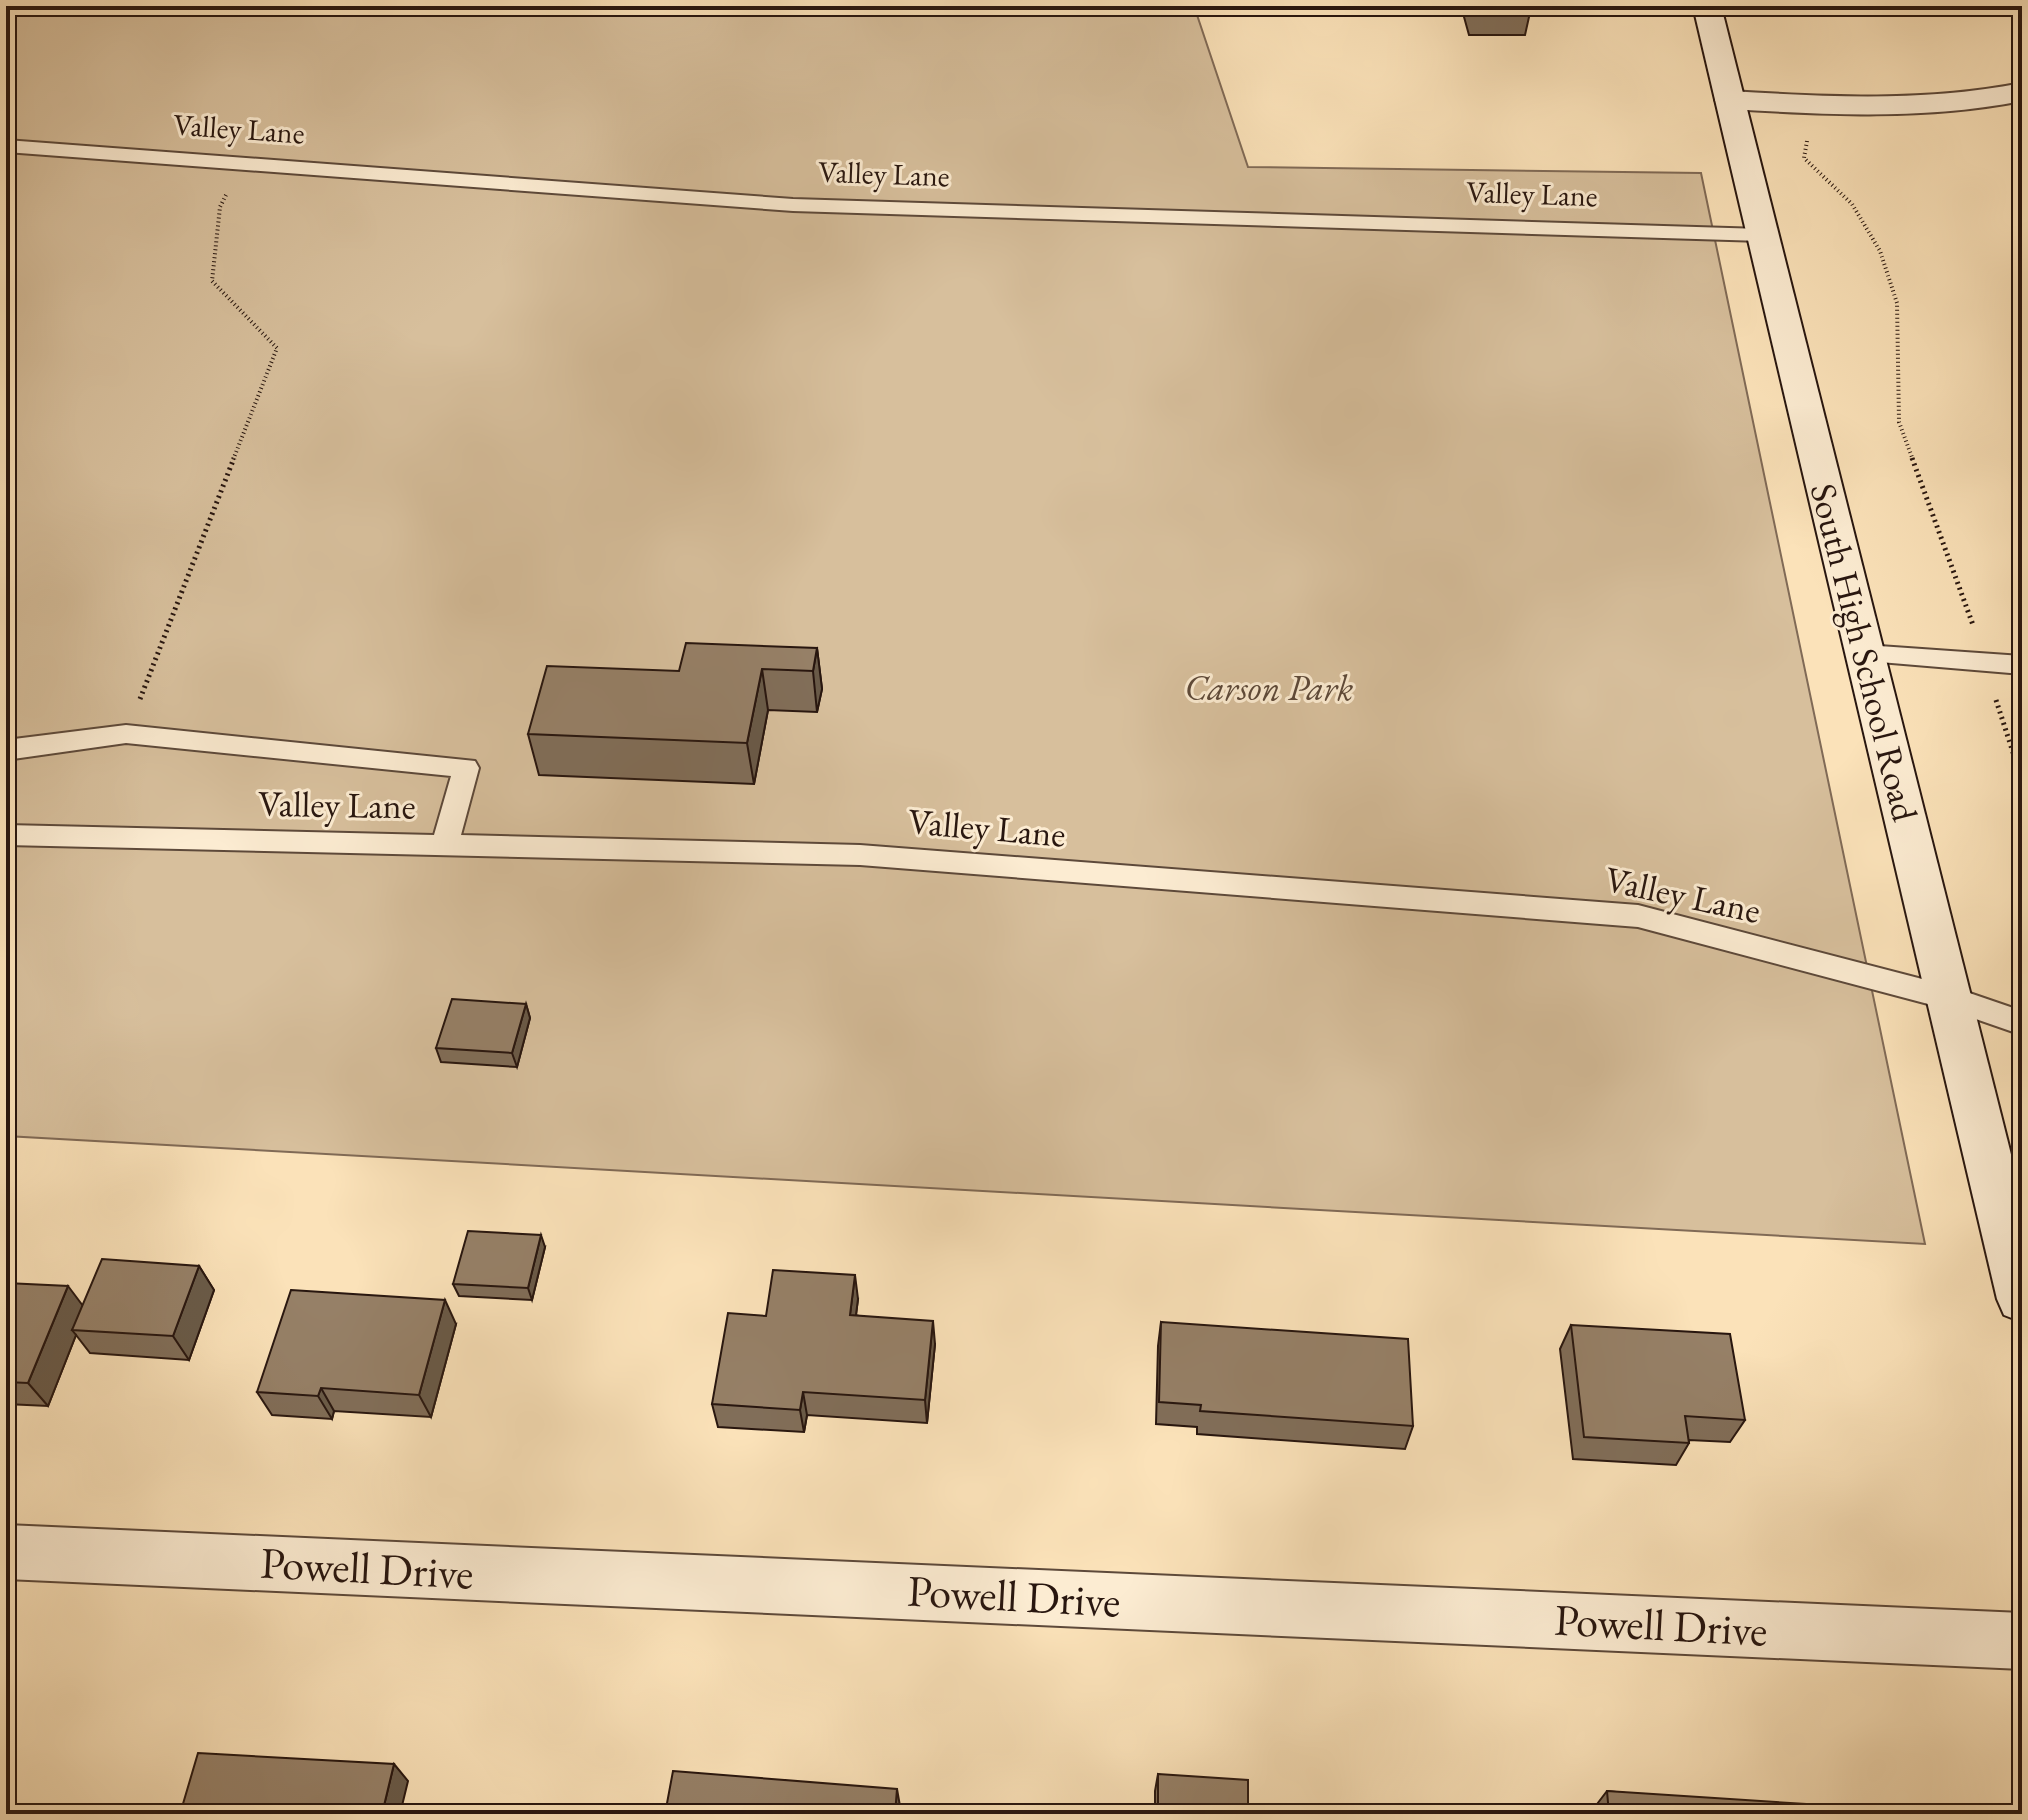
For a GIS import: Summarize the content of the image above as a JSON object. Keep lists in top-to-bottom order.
{
  "streets": {
    "main road": ["South High School Road", "Powell Drive"],
    "lane": ["Valley Lane"]
  },
  "crossings": [
    ["Valley Lane", "South High School Road"]
  ],
  "parks": ["Carson Park"]
}
